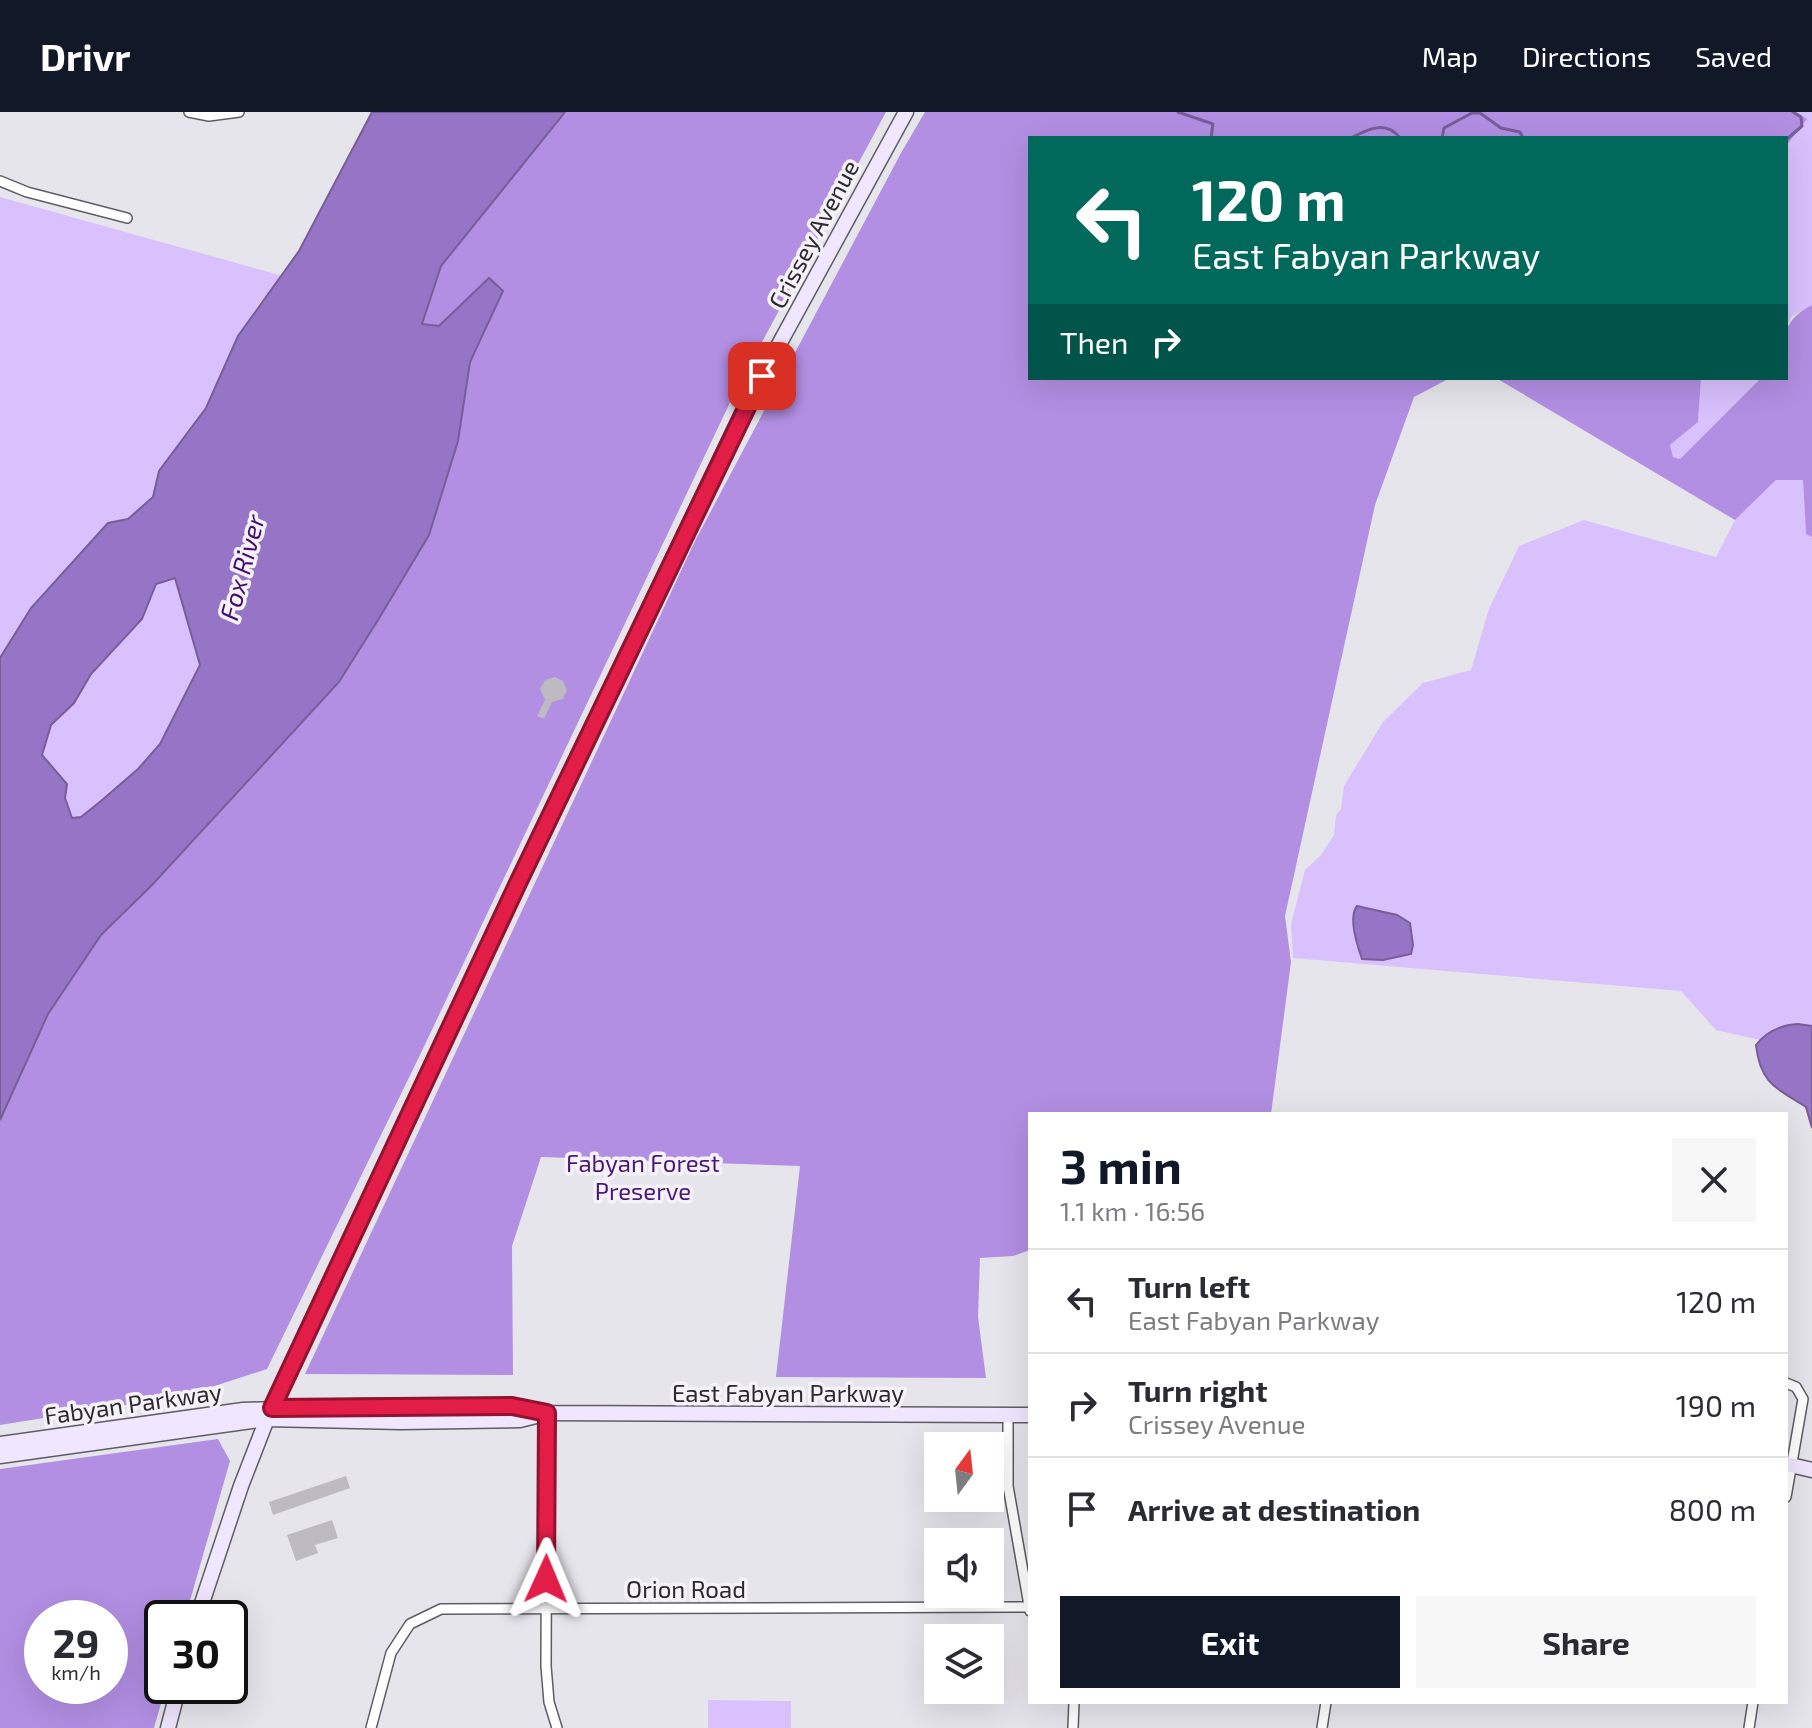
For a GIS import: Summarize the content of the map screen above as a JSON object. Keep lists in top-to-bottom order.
{
  "streets": {
    "main road": ["Crissey Avenue", "East Fabyan Parkway", "Fabyan Parkway"],
    "street": ["Orion Road"]
  },
  "crossings": [
    ["Crissey Avenue", "East Fabyan Parkway"],
    ["Crissey Avenue", "Fabyan Parkway"],
    ["East Fabyan Parkway", "Fabyan Parkway"]
  ],
  "water": ["Fox River"],
  "parks": ["Fabyan Forest Preserve"],
  "north": "top",
  "page": {
    "header": "Drivr",
    "nav": ["Map", "Directions", "Saved"],
    "turn": ["120 m", "East Fabyan Parkway"],
    "then": "Then",
    "heading": ["3 min", "1.1 km · 16:56"],
    "list": [
      {
        "name": "Turn left",
        "note": "East Fabyan Parkway",
        "value": "120 m"
      },
      {
        "name": "Turn right",
        "note": "Crissey Avenue",
        "value": "190 m"
      },
      {
        "name": "Arrive at destination",
        "value": "800 m"
      }
    ],
    "buttons": ["Exit", "Share"],
    "speed": "29 km/h",
    "limit": "30"
  }
}
